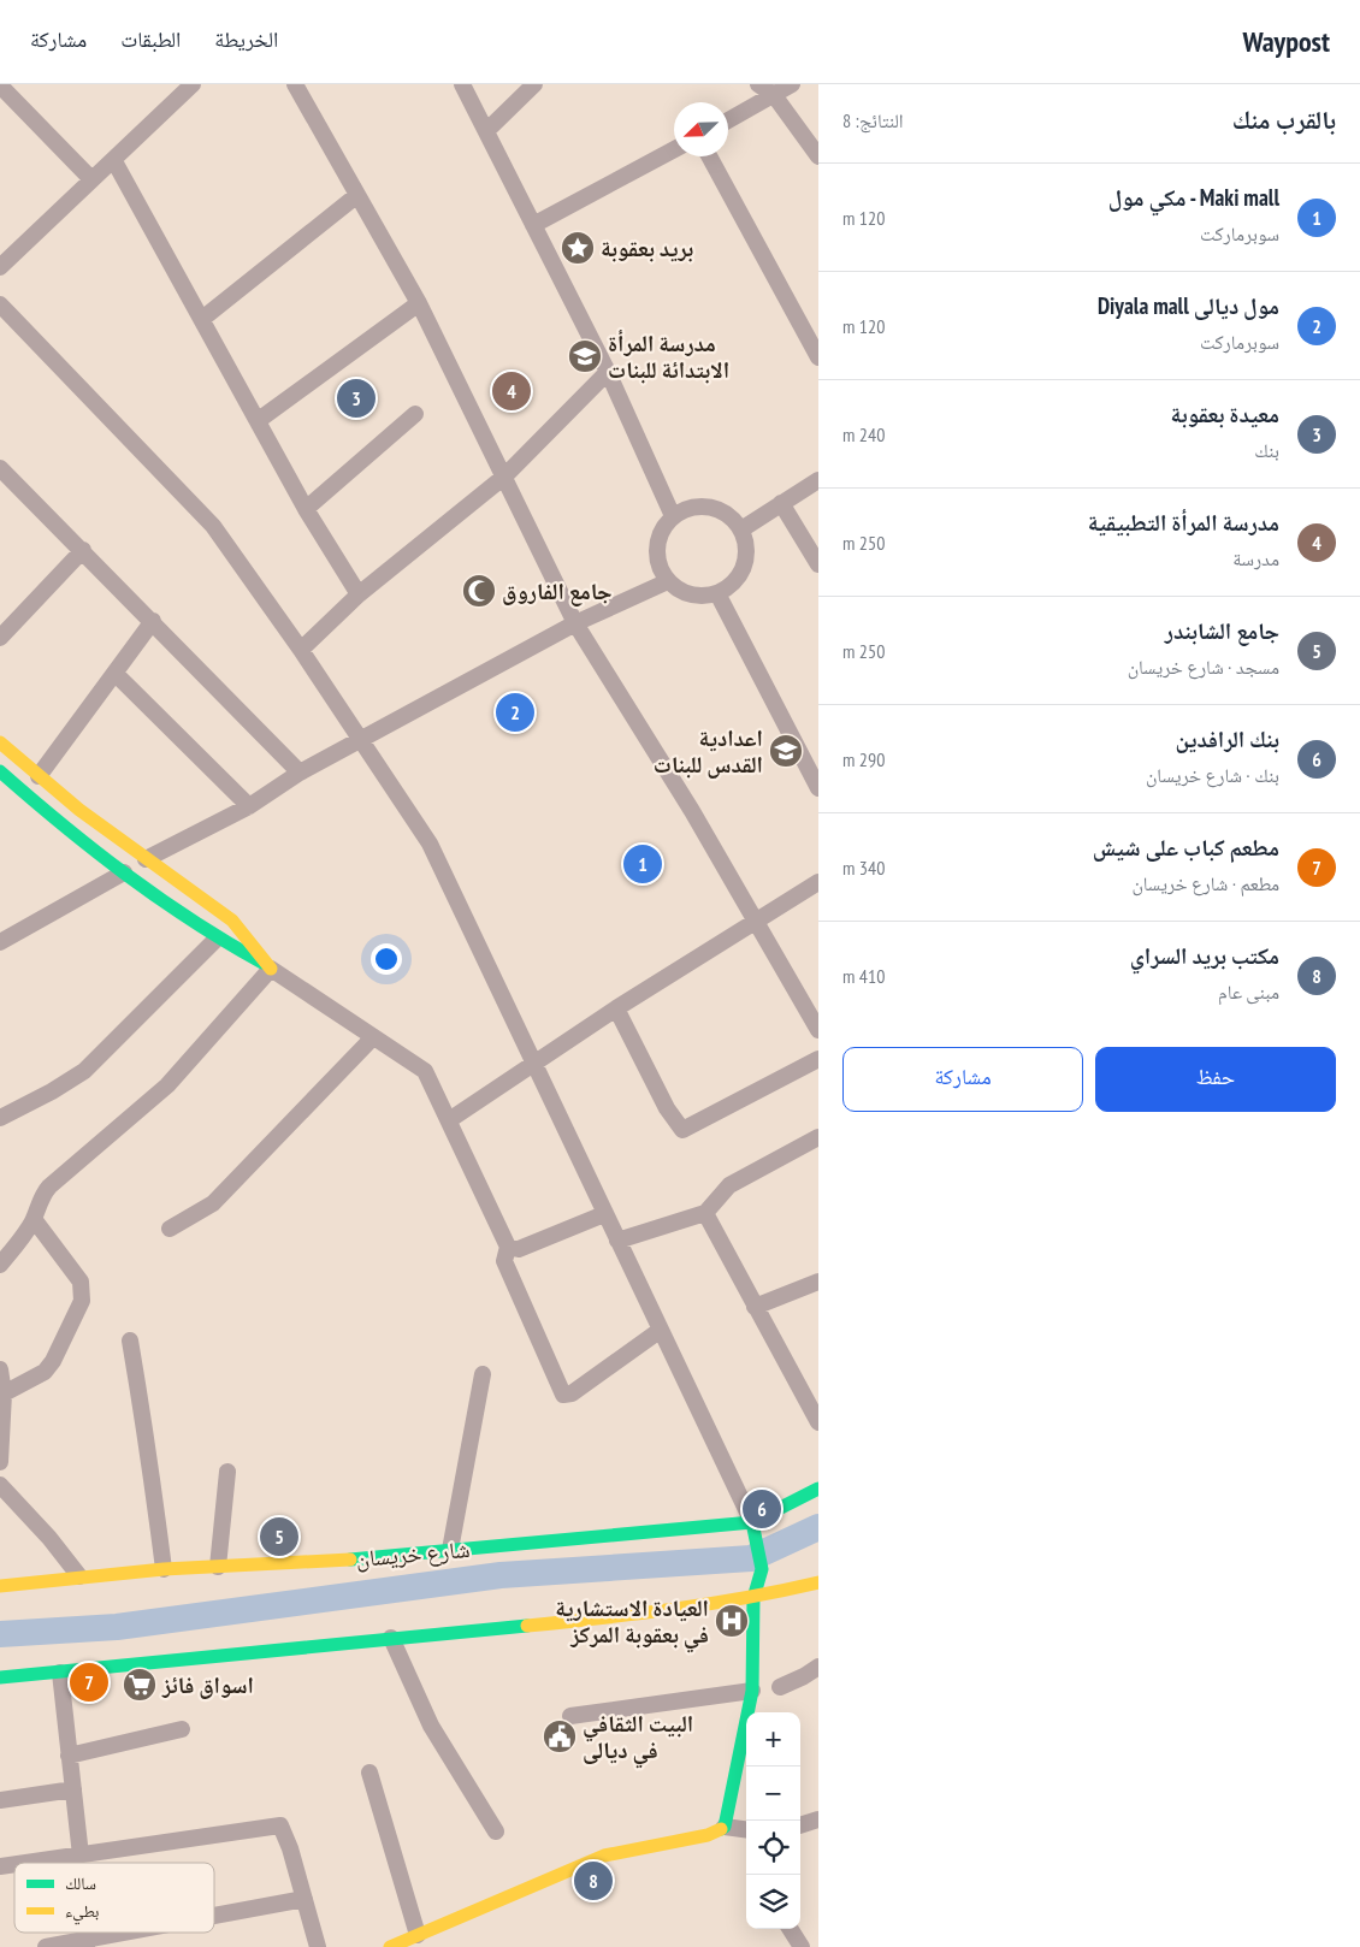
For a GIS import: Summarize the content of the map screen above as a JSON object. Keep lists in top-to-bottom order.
{
  "streets": {
    "street": ["شارع خريسان"]
  },
  "places": {
    "place": ["بريد بعقوبة"],
    "school or university": ["مدرسة المرأة الابتدائة للبنات", "اعدادية القدس للبنات"],
    "mosque": ["جامع الفاروق"],
    "hospital": ["العيادة الاستشارية في بعقوبة المركز"],
    "supermarket": ["اسواق فائز"],
    "public building": ["البيت الثقافي في ديالى"]
  },
  "legend": ["سالك", "بطيء"],
  "north": "bottom left",
  "page": {
    "header": "Waypost",
    "nav": ["الخريطة", "الطبقات", "مشاركة"],
    "heading": ["بالقرب منك", "النتائج: 8"],
    "list": [
      {
        "mark": "1",
        "name": "Maki mall - مكي مول",
        "note": "سوبرماركت",
        "value": "120 m"
      },
      {
        "mark": "2",
        "name": "مول ديالى Diyala mall",
        "note": "سوبرماركت",
        "value": "120 m"
      },
      {
        "mark": "3",
        "name": "معيدة بعقوبة",
        "note": "بنك",
        "value": "240 m"
      },
      {
        "mark": "4",
        "name": "مدرسة المرأة التطبيقية",
        "note": "مدرسة",
        "value": "250 m"
      },
      {
        "mark": "5",
        "name": "جامع الشابندر",
        "note": "مسجد · شارع خريسان",
        "value": "250 m"
      },
      {
        "mark": "6",
        "name": "بنك الرافدين",
        "note": "بنك · شارع خريسان",
        "value": "290 m"
      },
      {
        "mark": "7",
        "name": "مطعم كباب على شيش",
        "note": "مطعم · شارع خريسان",
        "value": "340 m"
      },
      {
        "mark": "8",
        "name": "مكتب بريد السراي",
        "note": "مبنى عام",
        "value": "410 m"
      }
    ],
    "pins": [
      "4",
      "3",
      "2",
      "1",
      "6",
      "5",
      "7",
      "8"
    ],
    "buttons": ["حفظ", "مشاركة"],
    "map_buttons": ["+", "−"]
  }
}
